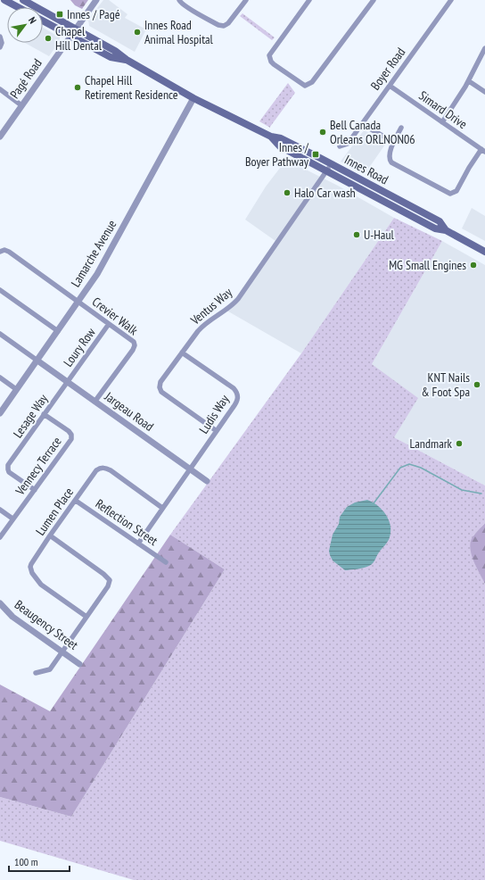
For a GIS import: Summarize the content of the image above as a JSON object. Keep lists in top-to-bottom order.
{
  "streets": {
    "main road": ["Innes Road"],
    "street": [
      "Boyer Road",
      "Pagé Road",
      "Simard Drive",
      "Lamarche Avenue",
      "Ventus Way",
      "Crevier Walk",
      "Loury Row",
      "Jargeau Road",
      "Ludis Way",
      "Lesage Way",
      "Vennecy Terrace",
      "Lumen Place",
      "Reflection Street",
      "Beaugency Street"
    ]
  },
  "crossings": [
    ["Boyer Road", "Simard Drive"],
    ["Pagé Road", "Innes Road"],
    ["Innes Road", "Lamarche Avenue"],
    ["Innes Road", "Ventus Way"],
    ["Lamarche Avenue", "Crevier Walk"],
    ["Lamarche Avenue", "Jargeau Road"],
    ["Ventus Way", "Ludis Way"],
    ["Crevier Walk", "Loury Row"],
    ["Crevier Walk", "Jargeau Road"],
    ["Loury Row", "Jargeau Road"],
    ["Loury Row", "Lesage Way"],
    ["Jargeau Road", "Ludis Way"],
    ["Jargeau Road", "Lesage Way"],
    ["Ludis Way", "Lumen Place"],
    ["Ludis Way", "Reflection Street"],
    ["Lesage Way", "Vennecy Terrace"],
    ["Lumen Place", "Reflection Street"]
  ],
  "places": {
    "transit": ["Innes / Pagé", "Innes / Boyer Pathway"],
    "other": [
      "Innes Road Animal Hospital",
      "Chapel Hill Dental",
      "Chapel Hill Retirement Residence",
      "Bell Canada Orleans ORLNON06",
      "Halo Car wash",
      "U-Haul",
      "MG Small Engines",
      "KNT Nails & Foot Spa",
      "Landmark"
    ]
  },
  "scale_bar": "100 m",
  "north": "top right"
}
